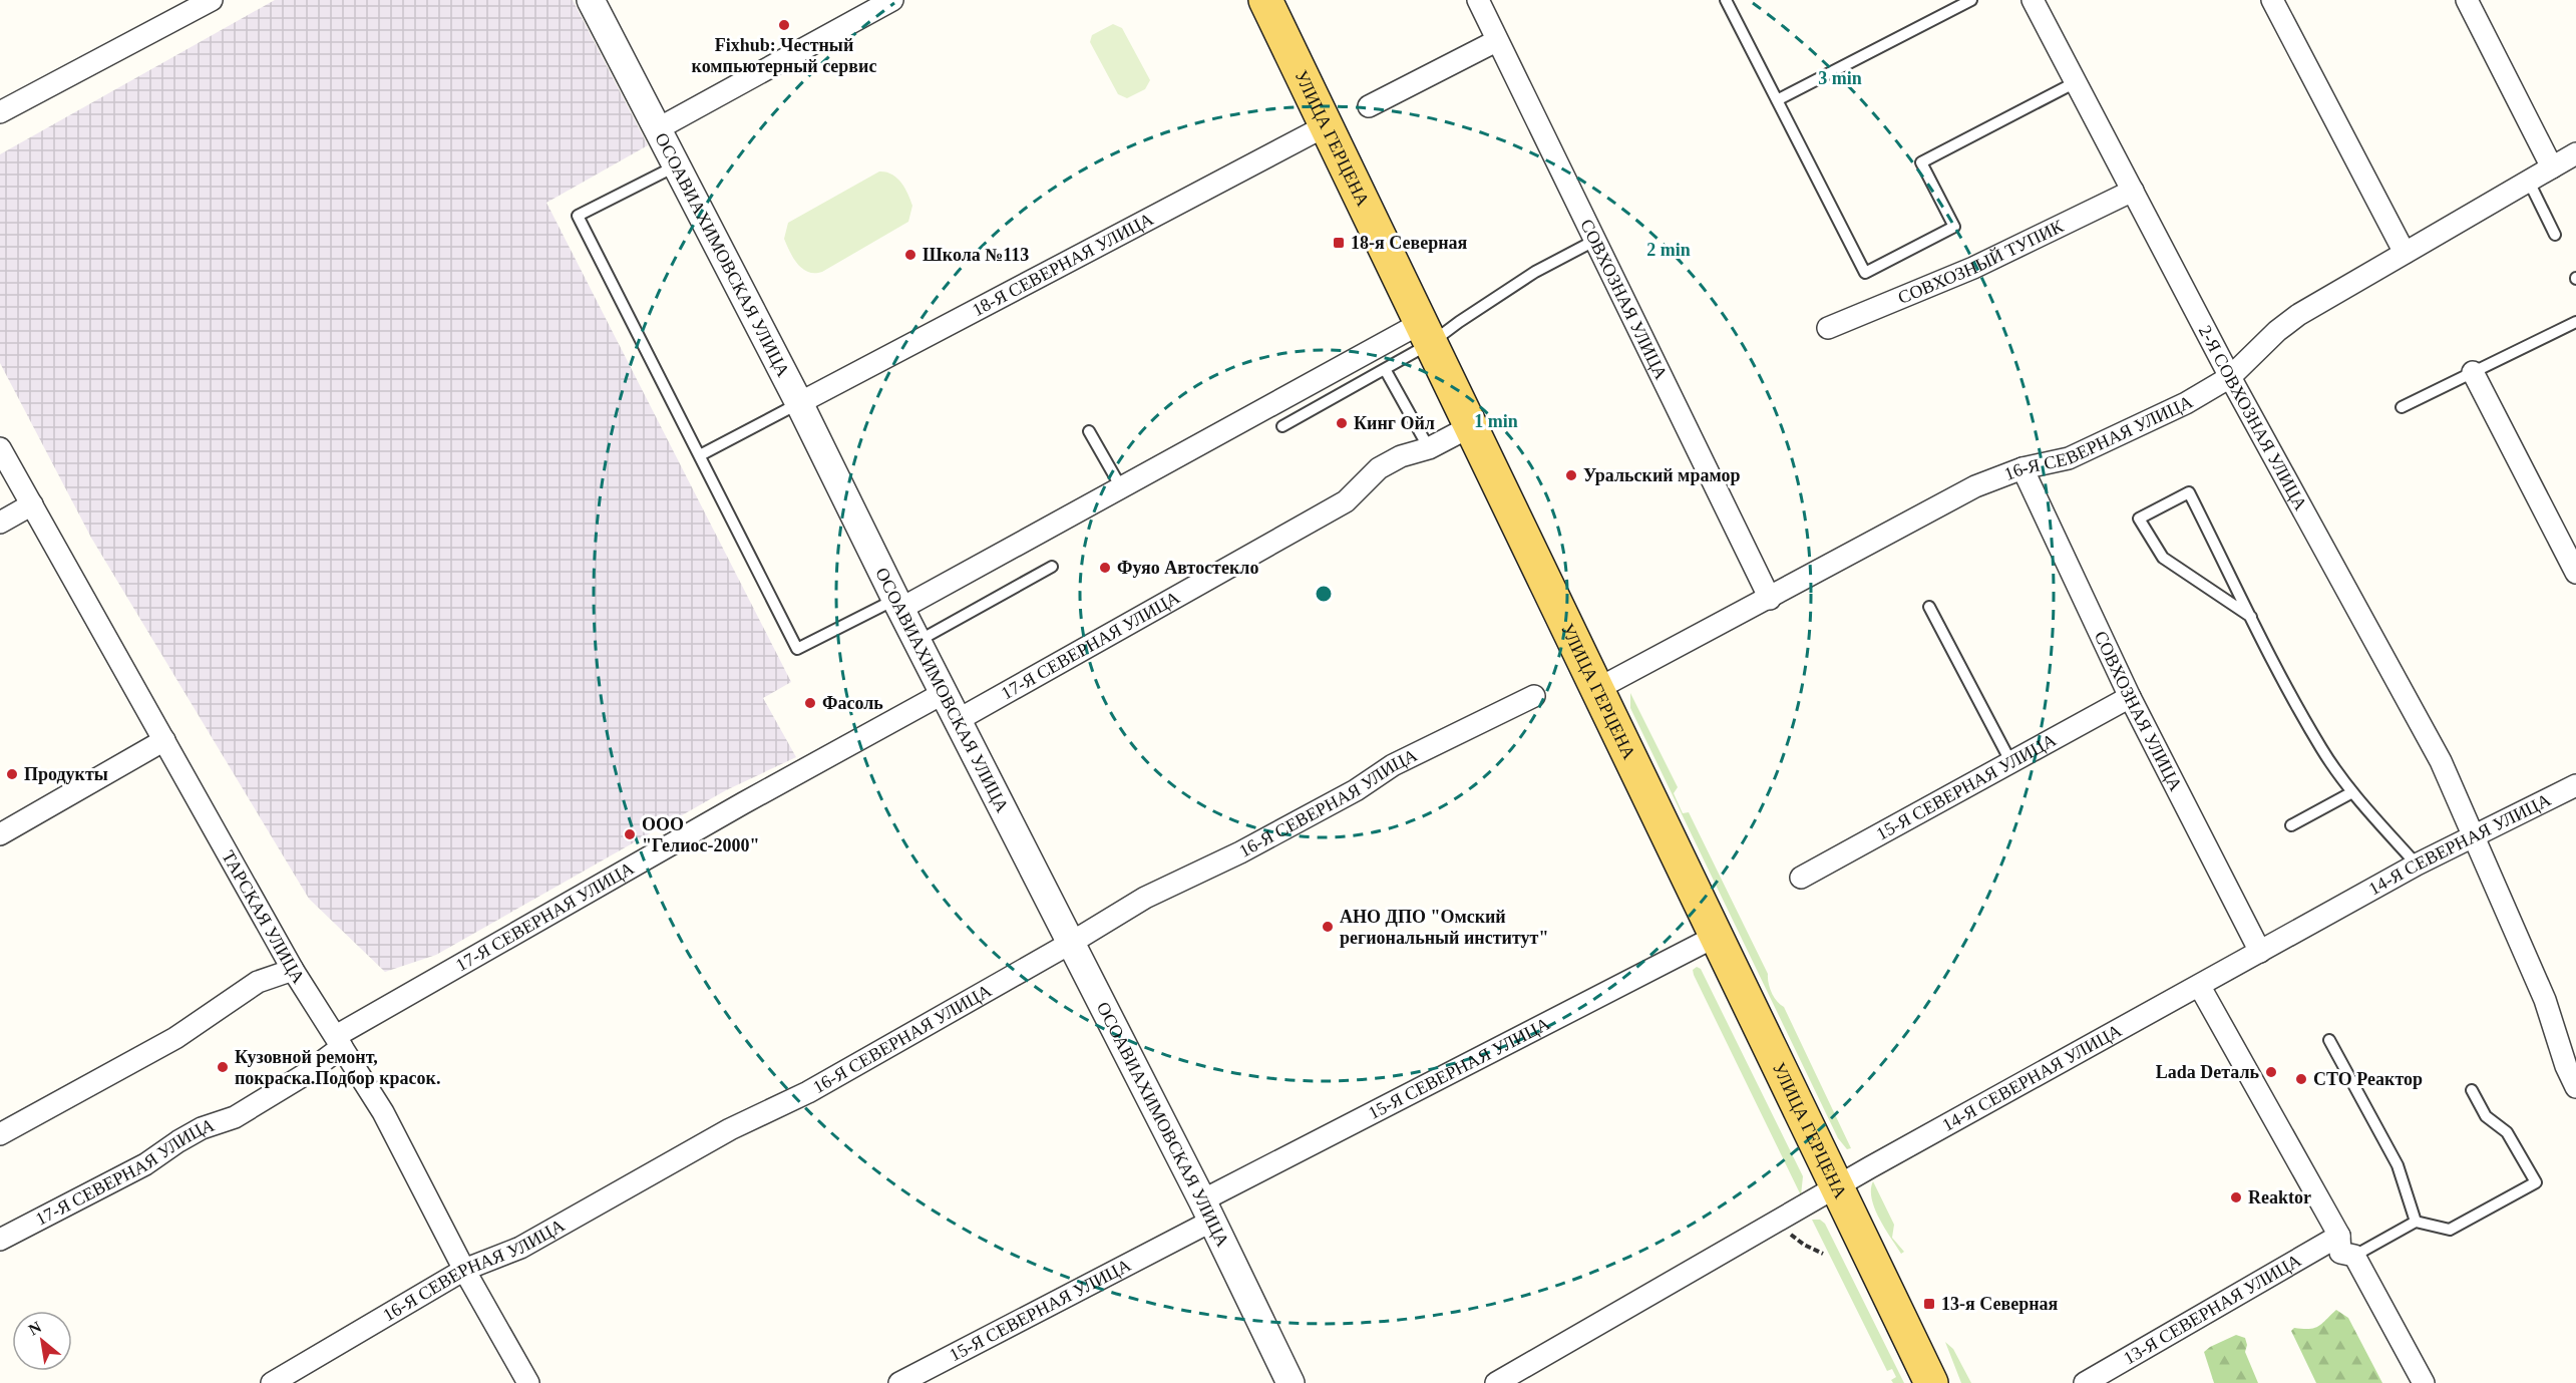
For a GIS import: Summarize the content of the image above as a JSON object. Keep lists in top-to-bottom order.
{
  "streets": {
    "main road": ["УЛИЦА ГЕРЦЕНА"],
    "street": [
      "ОСОАВИАХИМОВСКАЯ УЛИЦА",
      "СОВХОЗНЫЙ ТУПИК",
      "18-Я СЕВЕРНАЯ УЛИЦА",
      "СОВХОЗНАЯ УЛИЦА",
      "2-Я СОВХОЗНАЯ УЛИЦА",
      "16-Я СЕВЕРНАЯ УЛИЦА",
      "17-Я СЕВЕРНАЯ УЛИЦА",
      "15-Я СЕВЕРНАЯ УЛИЦА",
      "14-Я СЕВЕРНАЯ УЛИЦА",
      "ТАРСКАЯ УЛИЦА",
      "13-Я СЕВЕРНАЯ УЛИЦА"
    ]
  },
  "crossings": [
    ["УЛИЦА ГЕРЦЕНА", "18-Я СЕВЕРНАЯ УЛИЦА"],
    ["УЛИЦА ГЕРЦЕНА", "16-Я СЕВЕРНАЯ УЛИЦА"],
    ["УЛИЦА ГЕРЦЕНА", "17-Я СЕВЕРНАЯ УЛИЦА"],
    ["УЛИЦА ГЕРЦЕНА", "15-Я СЕВЕРНАЯ УЛИЦА"],
    ["УЛИЦА ГЕРЦЕНА", "14-Я СЕВЕРНАЯ УЛИЦА"],
    ["ОСОАВИАХИМОВСКАЯ УЛИЦА", "18-Я СЕВЕРНАЯ УЛИЦА"],
    ["ОСОАВИАХИМОВСКАЯ УЛИЦА", "16-Я СЕВЕРНАЯ УЛИЦА"],
    ["ОСОАВИАХИМОВСКАЯ УЛИЦА", "17-Я СЕВЕРНАЯ УЛИЦА"],
    ["ОСОАВИАХИМОВСКАЯ УЛИЦА", "15-Я СЕВЕРНАЯ УЛИЦА"],
    ["СОВХОЗНЫЙ ТУПИК", "2-Я СОВХОЗНАЯ УЛИЦА"],
    ["СОВХОЗНАЯ УЛИЦА", "16-Я СЕВЕРНАЯ УЛИЦА"],
    ["СОВХОЗНАЯ УЛИЦА", "15-Я СЕВЕРНАЯ УЛИЦА"],
    ["СОВХОЗНАЯ УЛИЦА", "14-Я СЕВЕРНАЯ УЛИЦА"],
    ["2-Я СОВХОЗНАЯ УЛИЦА", "16-Я СЕВЕРНАЯ УЛИЦА"],
    ["2-Я СОВХОЗНАЯ УЛИЦА", "14-Я СЕВЕРНАЯ УЛИЦА"],
    ["16-Я СЕВЕРНАЯ УЛИЦА", "ТАРСКАЯ УЛИЦА"],
    ["17-Я СЕВЕРНАЯ УЛИЦА", "ТАРСКАЯ УЛИЦА"]
  ],
  "places": {
    "other": [
      "Fixhub: Честный компьютерный сервис",
      "Школа №113",
      "Кинг Ойл",
      "Уральский мрамор",
      "Фуяо Автостекло",
      "Фасоль",
      "Продукты",
      "ООО \"Гелиос-2000\"",
      "АНО ДПО \"Омский региональный институт\"",
      "Кузовной ремонт, покраска.Подбор красок.",
      "Lada Dеталь",
      "СТО Реактор",
      "Reaktor"
    ],
    "transit": ["18-я Северная", "13-я Северная"]
  },
  "north": "top left",
  "rings": ["3 min", "2 min", "1 min"]
}
